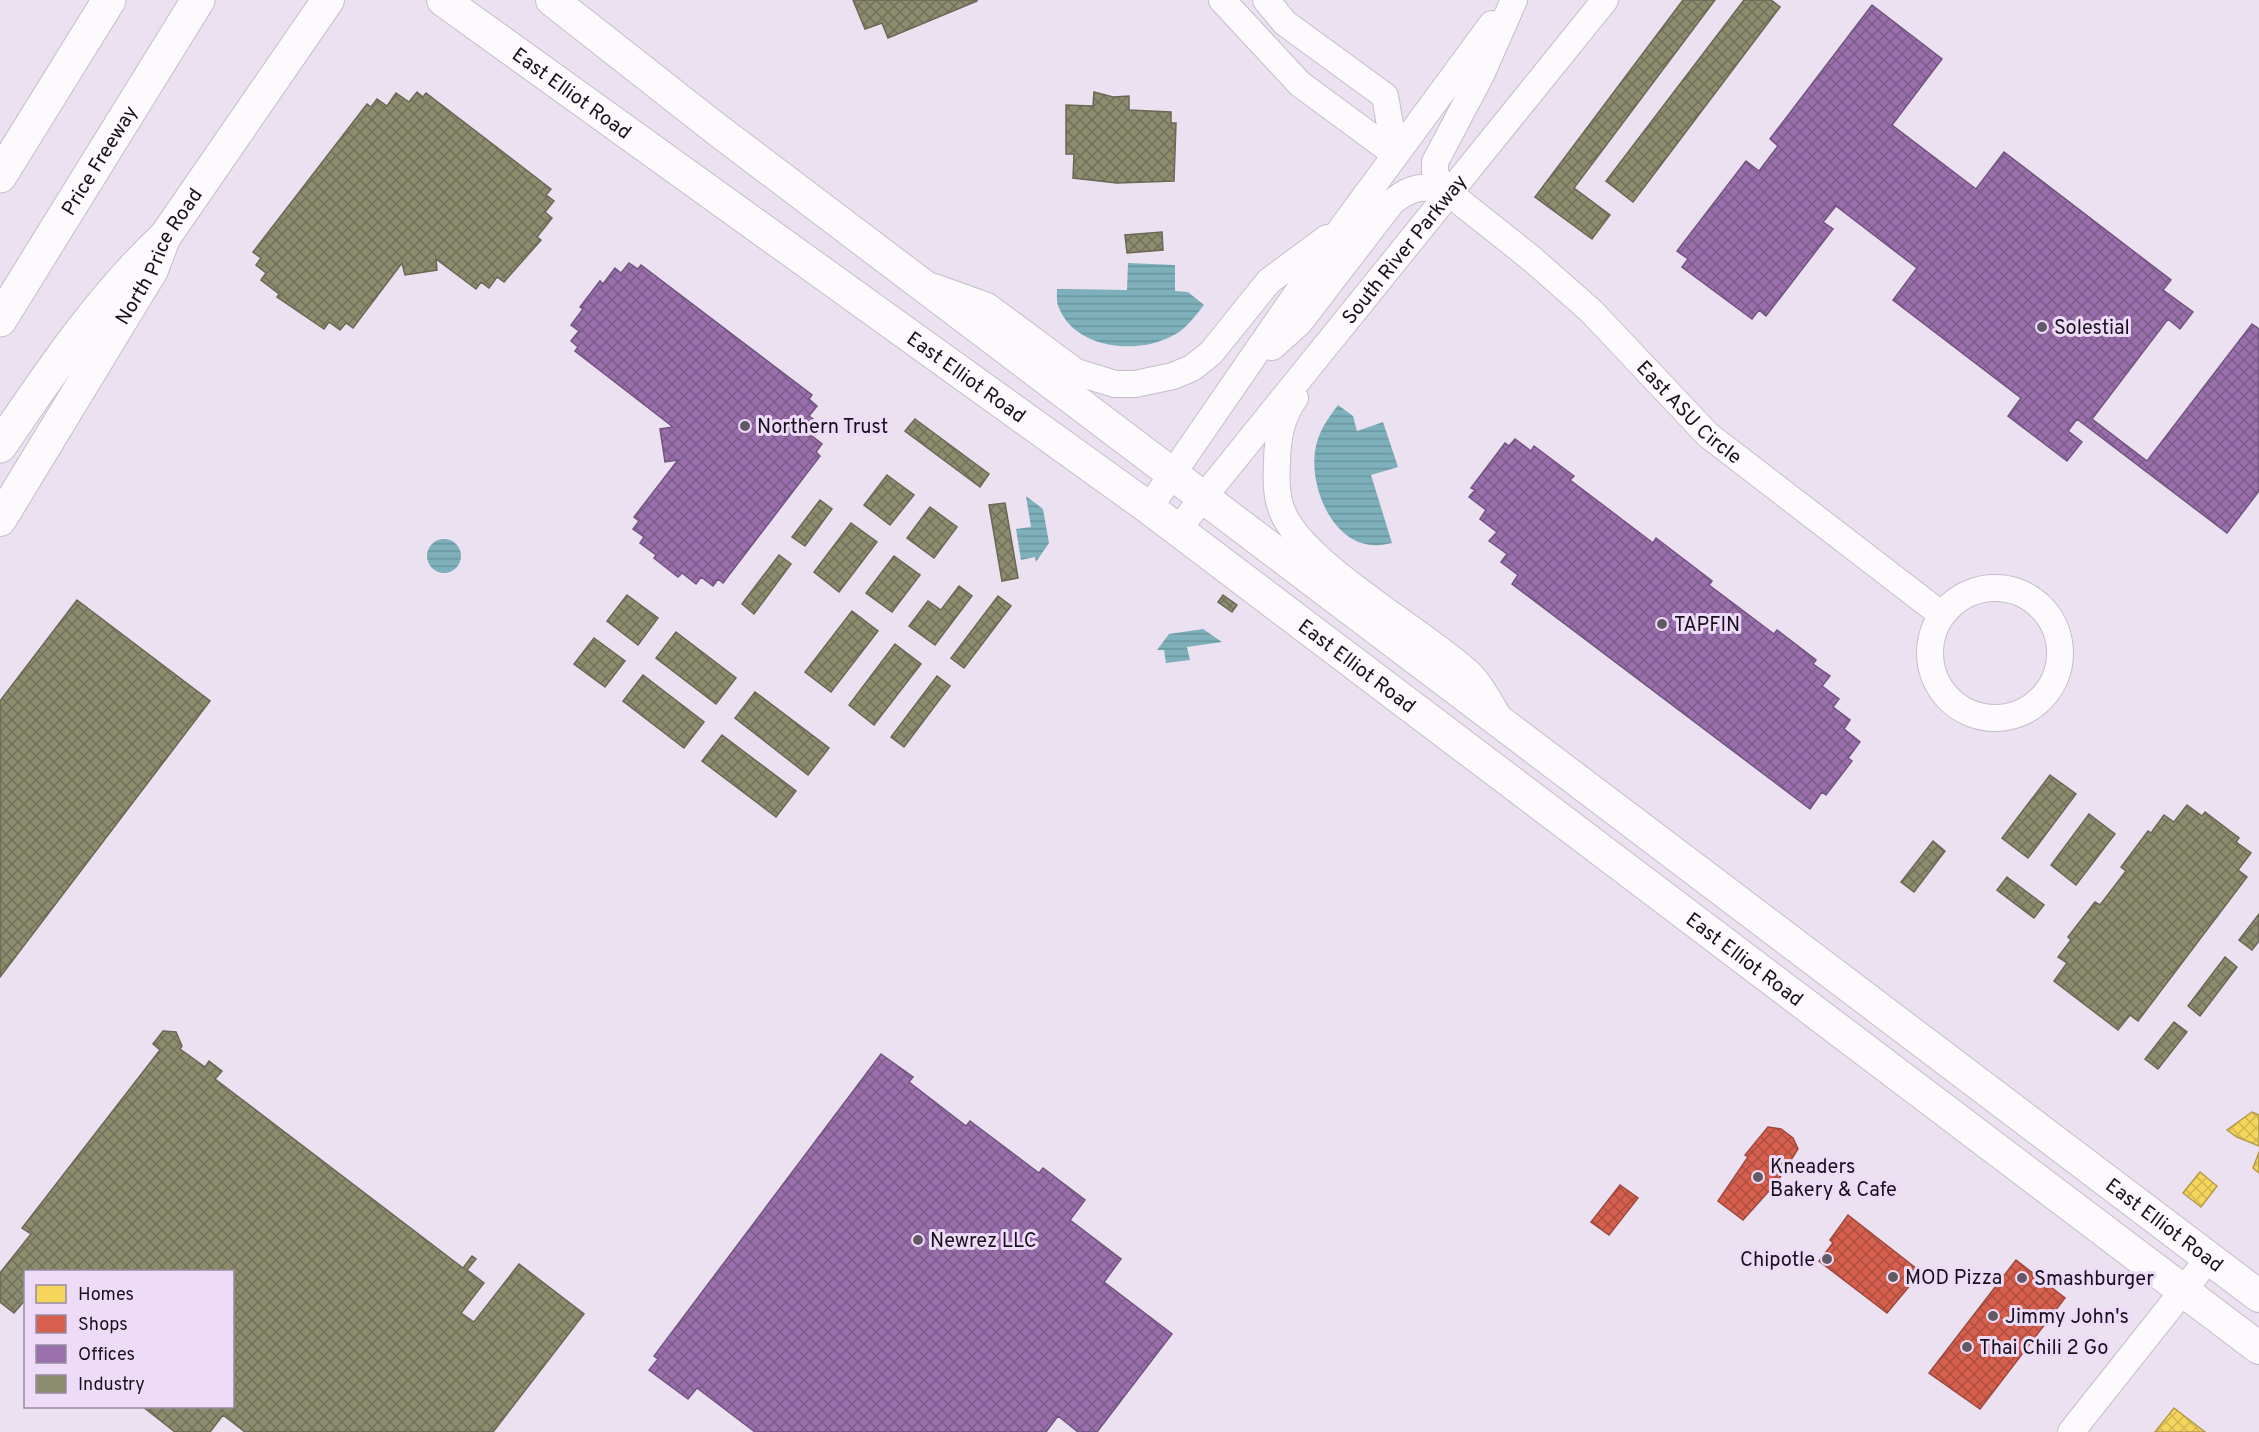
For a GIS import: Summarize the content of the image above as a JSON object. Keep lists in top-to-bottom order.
{
  "streets": {
    "highway": ["Price Freeway"],
    "main road": ["East Elliot Road", "North Price Road"],
    "street": ["South River Parkway", "East ASU Circle"]
  },
  "crossings": [
    ["East Elliot Road", "South River Parkway"],
    ["South River Parkway", "East ASU Circle"]
  ],
  "places": [
    "Solestial",
    "Northern Trust",
    "TAPFIN",
    "Kneaders Bakery & Cafe",
    "Newrez LLC",
    "Chipotle",
    "MOD Pizza",
    "Smashburger",
    "Jimmy John's",
    "Thai Chili 2 Go"
  ],
  "legend": [
    "Homes",
    "Shops",
    "Offices",
    "Industry"
  ]
}
